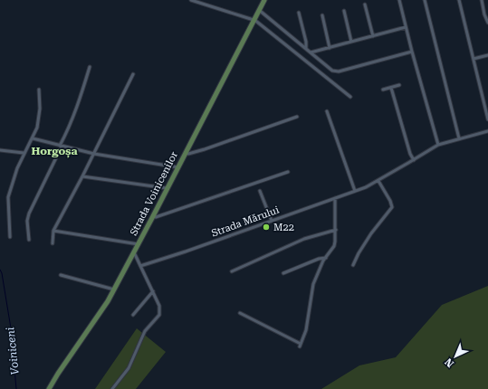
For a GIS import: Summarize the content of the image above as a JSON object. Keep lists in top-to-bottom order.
{
  "streets": {
    "main road": ["Strada Voinicenilor"],
    "street": ["Strada Mărului"]
  },
  "districts": ["Horgoșa"],
  "water": ["Voiniceni"],
  "places": ["M22"],
  "north": "bottom left"
}
